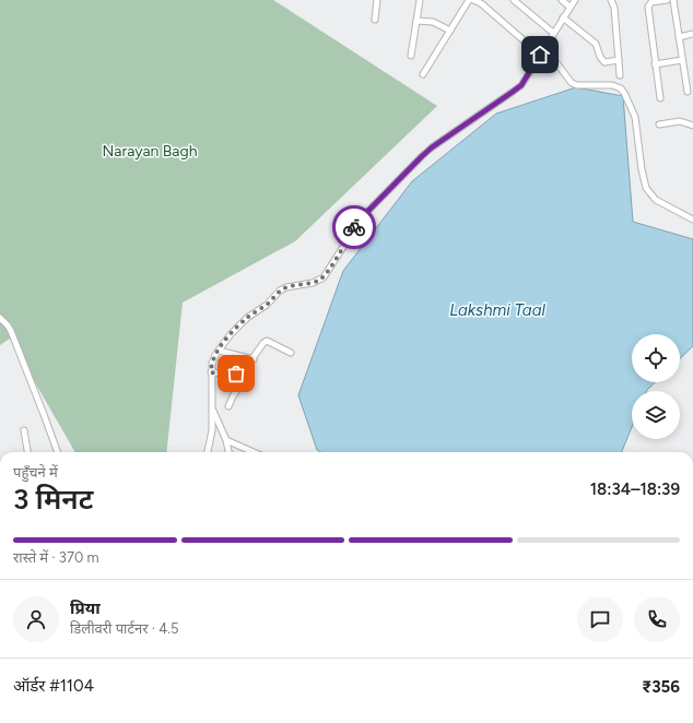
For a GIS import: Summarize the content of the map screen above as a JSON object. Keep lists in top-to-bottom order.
{
  "water": ["Lakshmi Taal"],
  "parks": ["Narayan Bagh"],
  "page": {
    "heading": ["3 मिनट", "पहुँचने में", "18:34–18:39"],
    "panel": [
      "प्रिया",
      "डिलीवरी पार्टनर · 4.5",
      "ऑर्डर #1104",
      "₹356"
    ],
    "bar": "रास्ते में · 370 m"
  }
}
